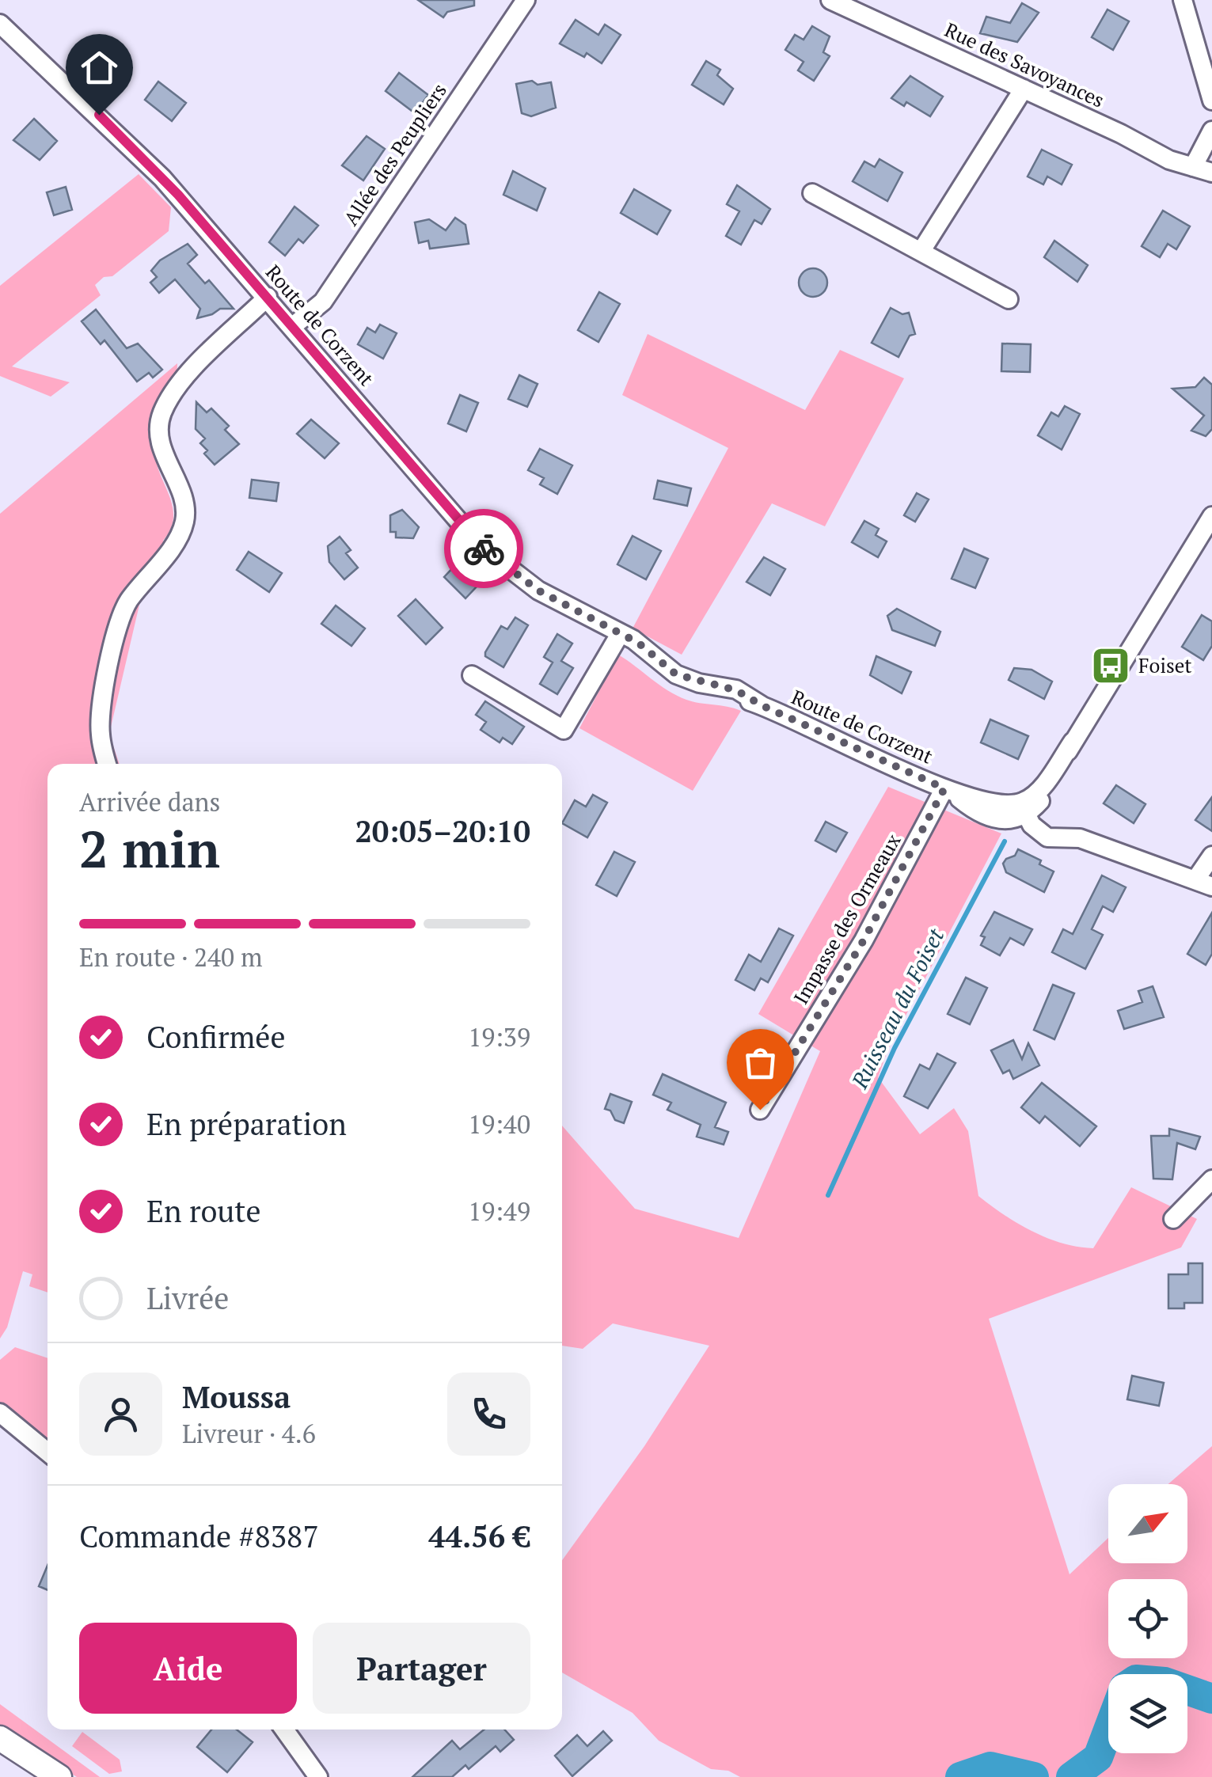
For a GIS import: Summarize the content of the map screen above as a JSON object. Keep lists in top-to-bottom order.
{
  "streets": {
    "street": [
      "Rue des Savoyances",
      "Allée des Peupliers",
      "Route de Corzent",
      "Impasse des Ormeaux"
    ]
  },
  "crossings": [
    ["Allée des Peupliers", "Route de Corzent"],
    ["Route de Corzent", "Impasse des Ormeaux"]
  ],
  "water": ["Ruisseau du Foiset"],
  "places": {
    "bus stop": ["Foiset"]
  },
  "north": "top right",
  "page": {
    "heading": ["2 min", "Arrivée dans", "20:05–20:10"],
    "panel": [
      "Moussa",
      "Livreur · 4.6",
      "Commande #8387",
      "44.56 €"
    ],
    "bar": "En route · 240 m",
    "list": [
      ["Confirmée", "19:39"],
      ["En préparation", "19:40"],
      ["En route", "19:49"],
      "Livrée"
    ],
    "buttons": ["Aide", "Partager"]
  }
}
